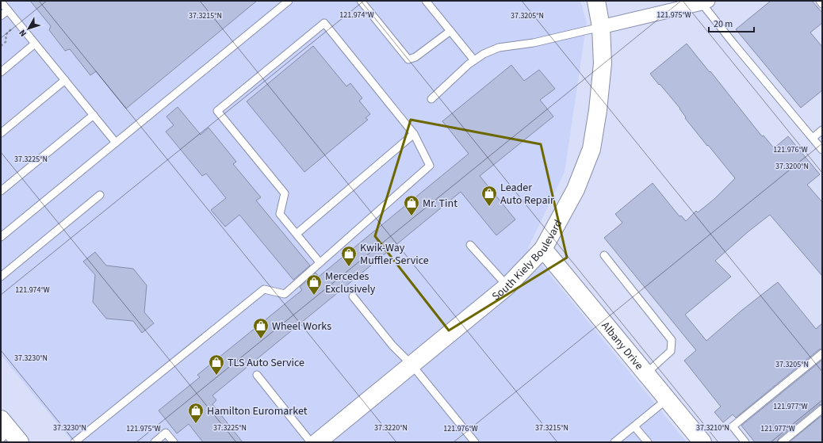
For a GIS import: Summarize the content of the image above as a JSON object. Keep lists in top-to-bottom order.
{
  "streets": {
    "main road": ["South Kiely Boulevard", "Albany Drive"]
  },
  "crossings": [
    ["South Kiely Boulevard", "Albany Drive"]
  ],
  "places": {
    "shop": [
      "Leader Auto Repair",
      "Mr. Tint",
      "Kwik-Way Muffler Service",
      "Mercedes Exclusively",
      "Wheel Works",
      "TLS Auto Service",
      "Hamilton Euromarket"
    ]
  },
  "scale_bar": "20 m",
  "north": "bottom left",
  "coordinates": [
    "121.974°W",
    "121.975°W",
    "37.3215°N",
    "37.3205°N",
    "121.976°W",
    "37.3225°N",
    "37.3200°N",
    "37.3230°N",
    "121.977°W",
    "37.3220°N",
    "37.3210°N"
  ]
}
